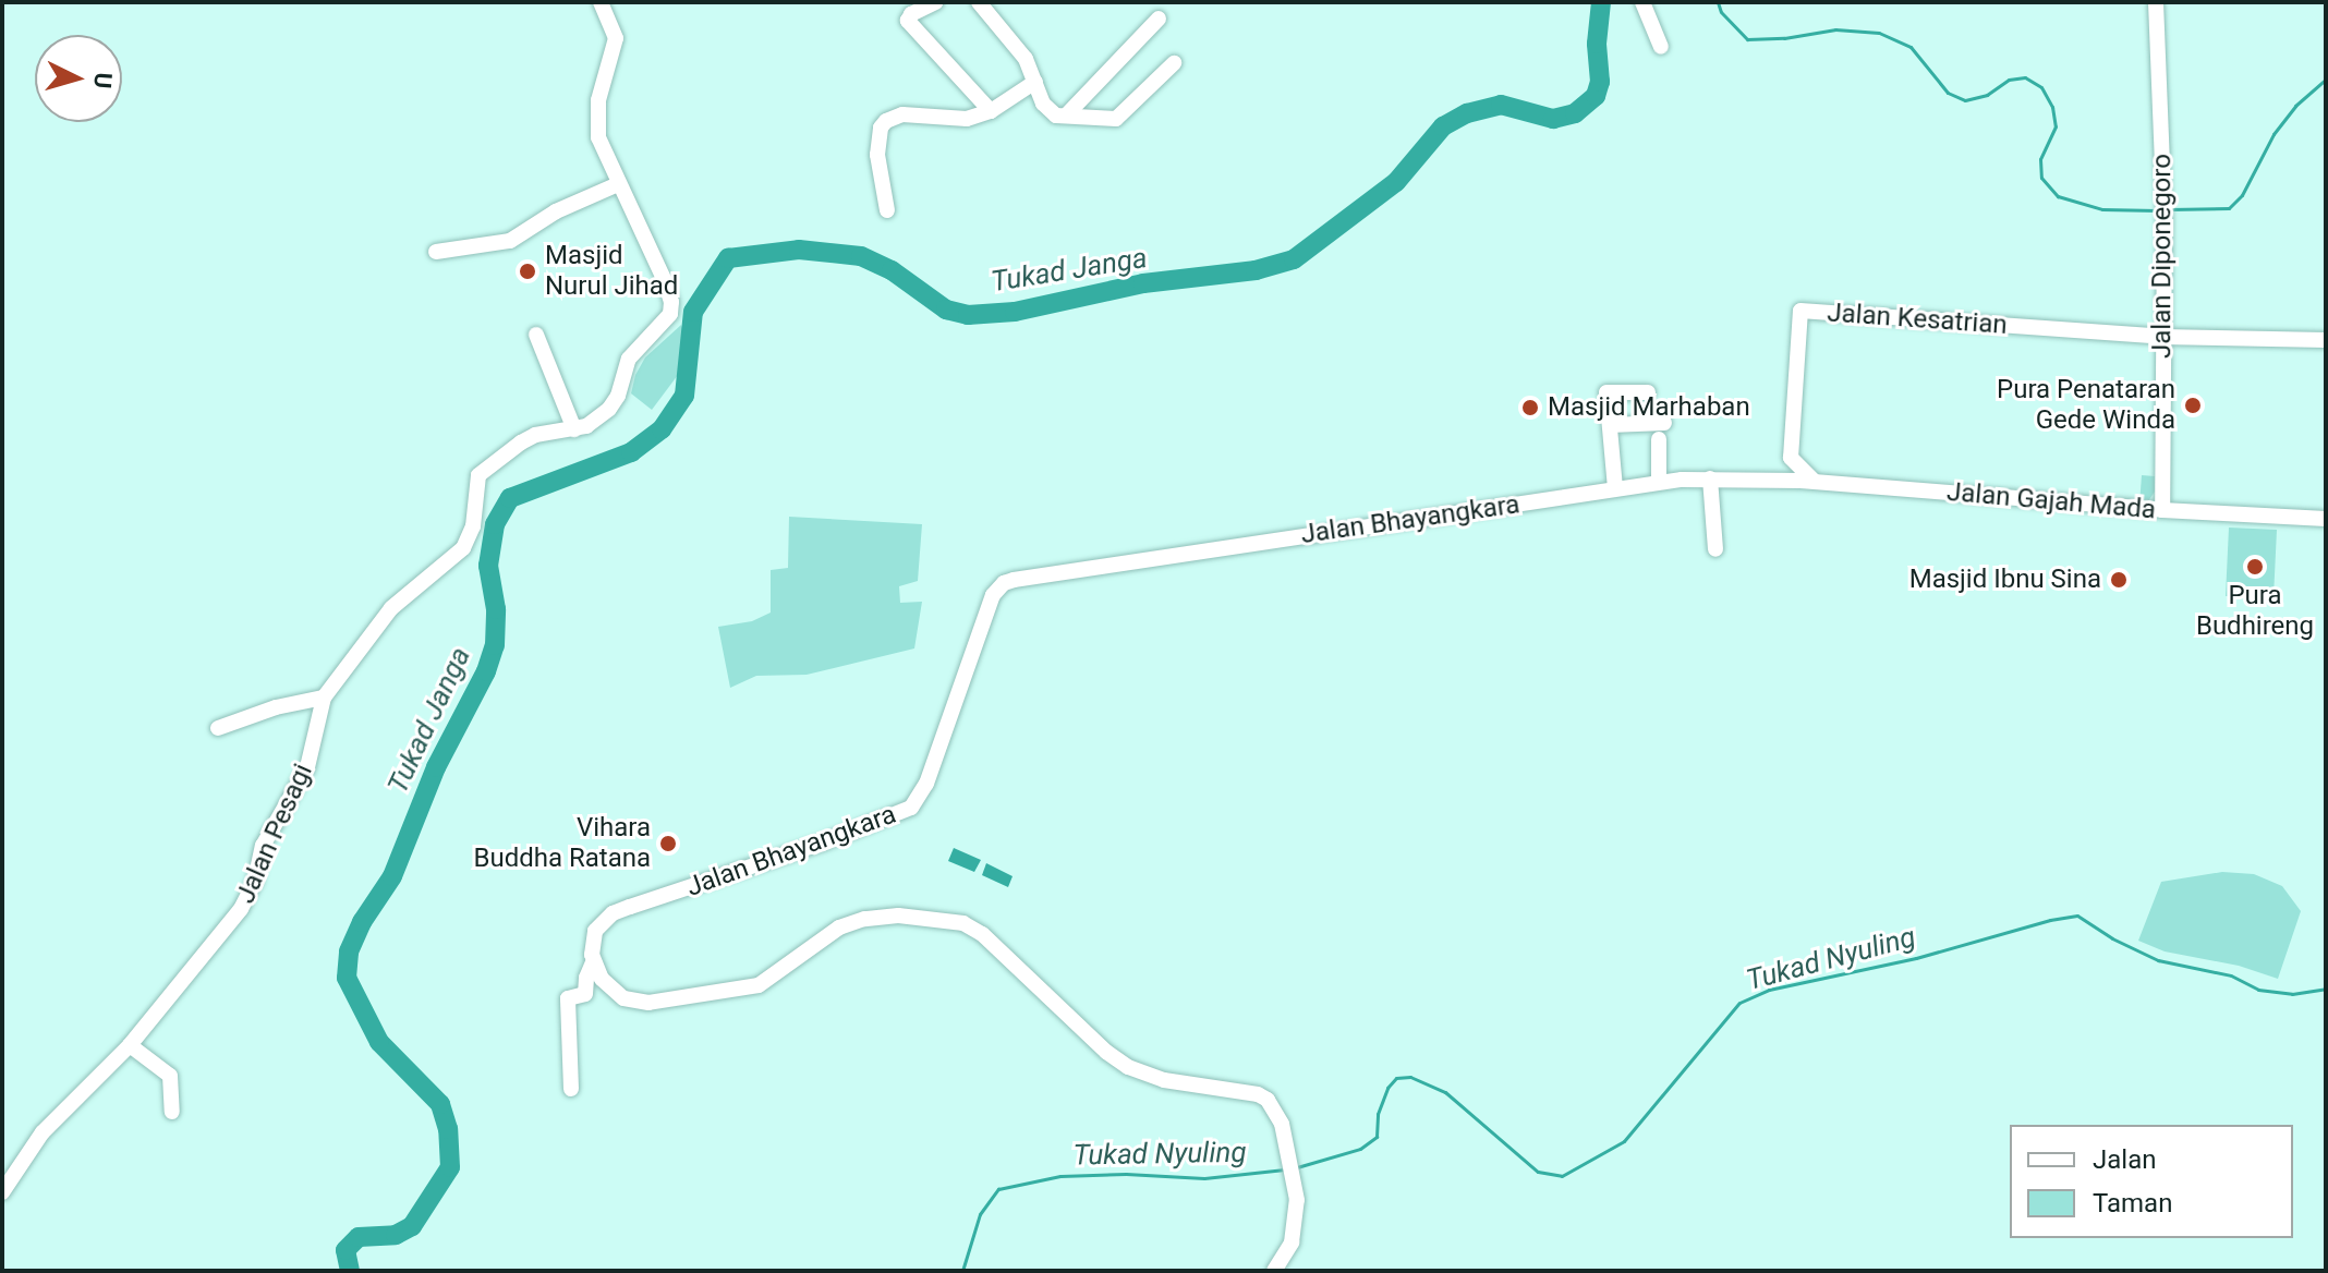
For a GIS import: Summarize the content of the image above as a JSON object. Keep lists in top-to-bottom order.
{
  "streets": {
    "street": [
      "Jalan Diponegoro",
      "Jalan Kesatrian",
      "Jalan Gajah Mada",
      "Jalan Bhayangkara",
      "Jalan Pesagi"
    ]
  },
  "crossings": [
    ["Jalan Diponegoro", "Jalan Kesatrian"],
    ["Jalan Diponegoro", "Jalan Gajah Mada"],
    ["Jalan Gajah Mada", "Jalan Bhayangkara"]
  ],
  "water": ["Tukad Janga", "Tukad Nyuling"],
  "places": [
    "Masjid Nurul Jihad",
    "Pura Penataran Gede Winda",
    "Masjid Marhaban",
    "Pura Budhireng",
    "Masjid Ibnu Sina",
    "Vihara Buddha Ratana"
  ],
  "legend": ["Jalan", "Taman"],
  "north": "right"
}
